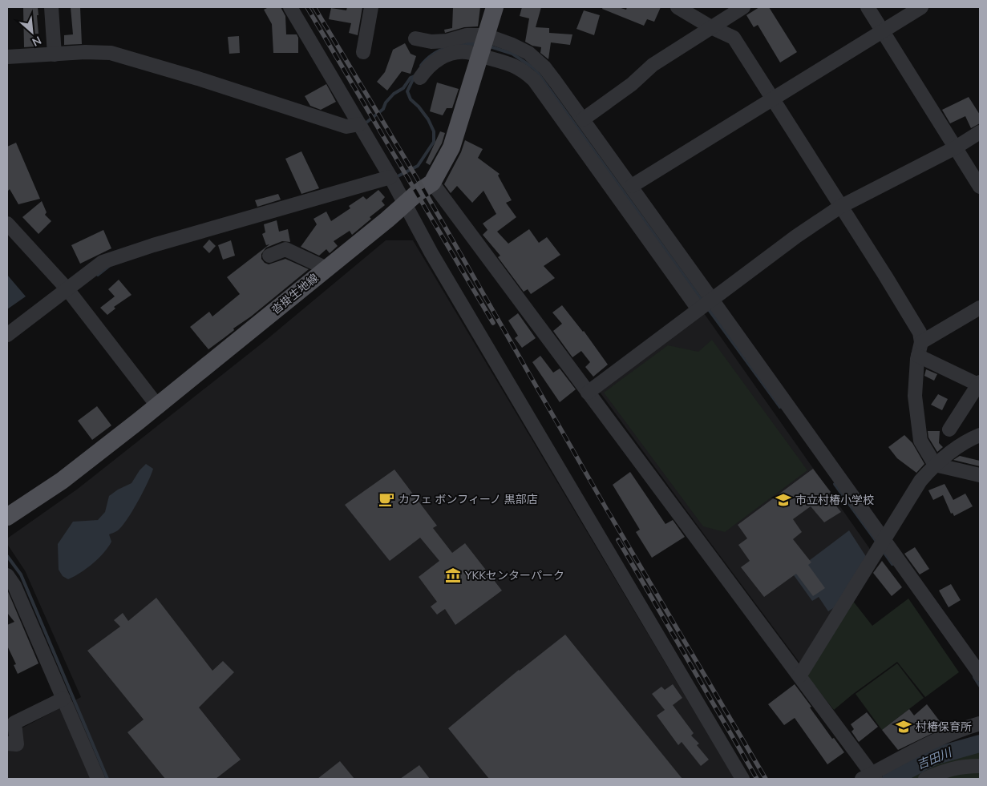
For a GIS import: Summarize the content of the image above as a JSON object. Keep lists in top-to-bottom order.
{
  "streets": {
    "main road": ["沓掛生地線"]
  },
  "water": ["吉田川"],
  "places": {
    "cafe": ["カフェ ボンフィーノ 黒部店"],
    "school or university": ["市立村椿小学校", "村椿保育所"],
    "museum": ["YKKセンターパーク"]
  },
  "north": "bottom right"
}
